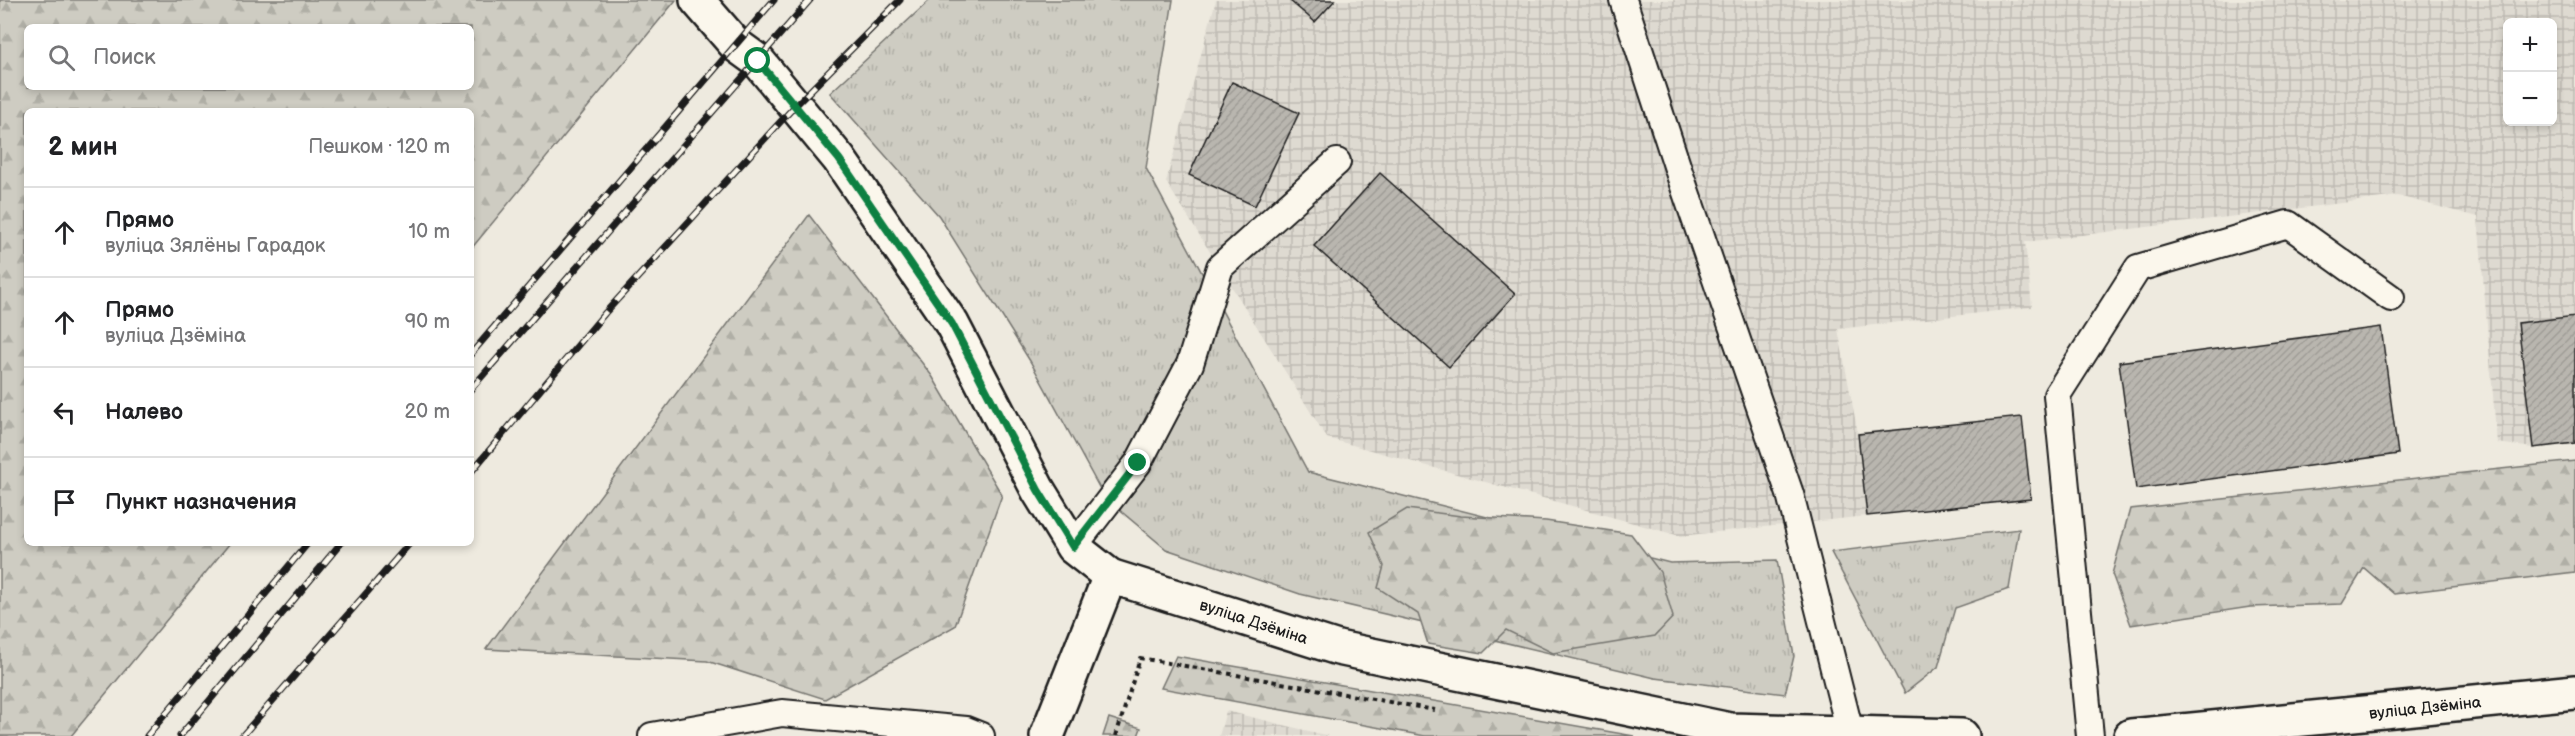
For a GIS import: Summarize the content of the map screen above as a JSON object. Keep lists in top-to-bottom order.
{
  "streets": {
    "main road": ["вуліца Дзёміна"]
  },
  "page": {
    "map_buttons": ["+", "−"],
    "search": "Поиск",
    "heading": ["2 мин", "Пешком · 120 m"],
    "list": [
      ["Прямо", "вуліца Зялёны Гарадок", "10 m"],
      ["Прямо", "вуліца Дзёміна", "90 m"],
      ["Налево", "20 m"],
      "Пункт назначения"
    ]
  }
}
